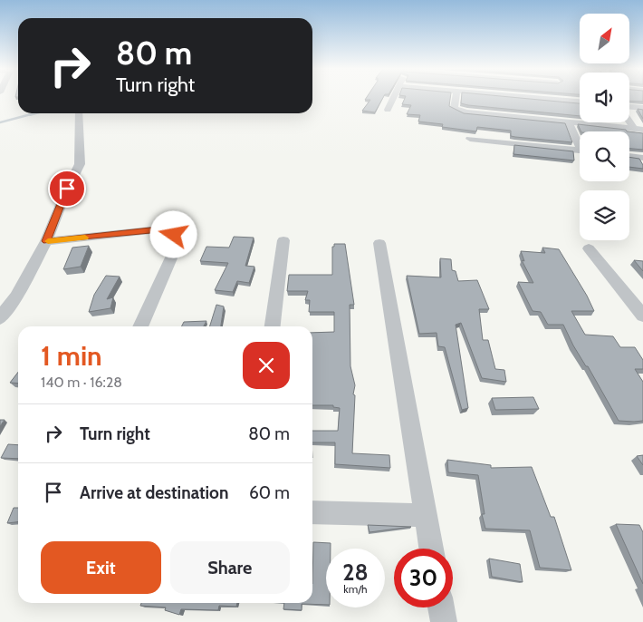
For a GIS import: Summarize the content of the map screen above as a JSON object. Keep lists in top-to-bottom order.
{
  "north": "top right",
  "page": {
    "turn": ["80 m", "Turn right"],
    "heading": ["1 min", "140 m · 16:28"],
    "list": [
      {
        "name": "Turn right",
        "value": "80 m"
      },
      {
        "name": "Arrive at destination",
        "value": "60 m"
      }
    ],
    "buttons": ["Exit", "Share"],
    "speed": "28 km/h",
    "limit": "30"
  }
}
